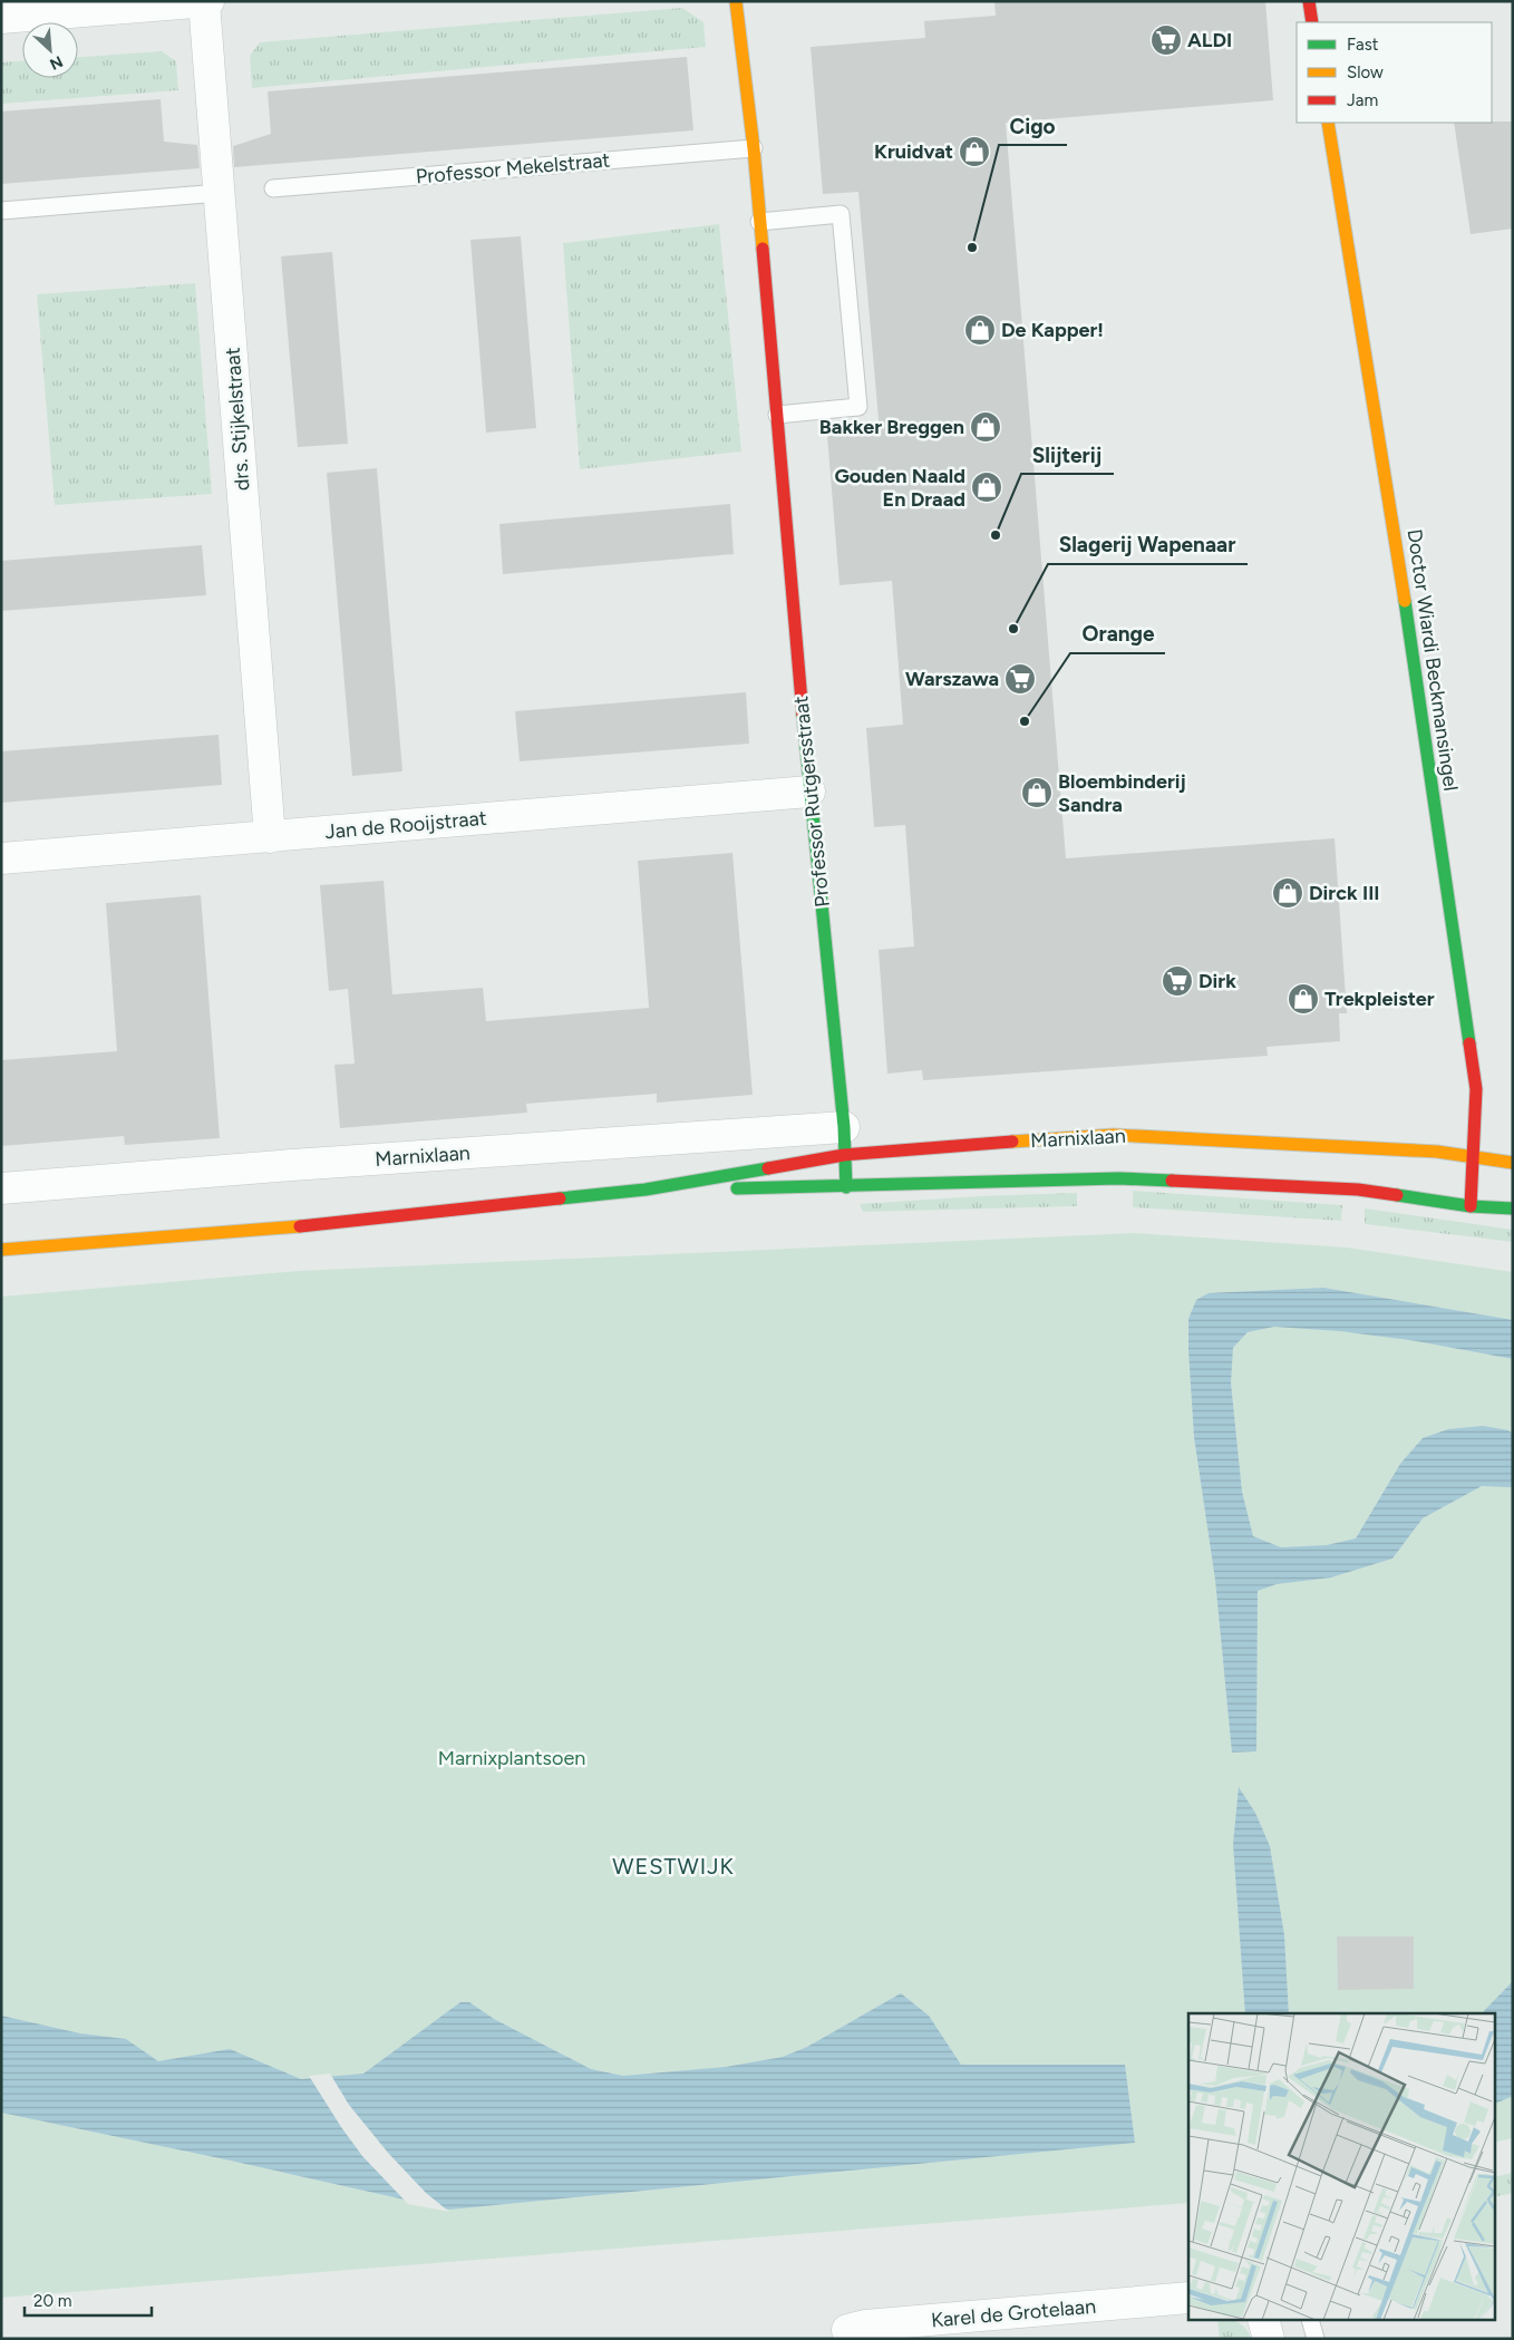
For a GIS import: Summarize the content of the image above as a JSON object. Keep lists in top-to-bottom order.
{
  "streets": {
    "street": [
      "drs. Stijkelstraat",
      "Doctor Wiardi Beckmansingel",
      "Professor Rutgersstraat",
      "Jan de Rooijstraat",
      "Marnixlaan",
      "Karel de Grotelaan"
    ],
    "lane": ["Professor Mekelstraat"]
  },
  "crossings": [
    ["Professor Mekelstraat", "Professor Rutgersstraat"],
    ["drs. Stijkelstraat", "Jan de Rooijstraat"],
    ["Doctor Wiardi Beckmansingel", "Marnixlaan"],
    ["Professor Rutgersstraat", "Jan de Rooijstraat"],
    ["Professor Rutgersstraat", "Marnixlaan"]
  ],
  "districts": ["WESTWIJK"],
  "parks": ["Marnixplantsoen"],
  "places": {
    "supermarket": ["ALDI", "Warszawa", "Dirk"],
    "shop": [
      "Kruidvat",
      "De Kapper!",
      "Bakker Breggen",
      "Gouden Naald En Draad",
      "Bloembinderij Sandra",
      "Dirck III",
      "Trekpleister"
    ],
    "other": [
      "Cigo",
      "Slijterij",
      "Slagerij Wapenaar",
      "Orange"
    ]
  },
  "legend": ["Fast", "Slow", "Jam"],
  "scale_bar": "20 m",
  "north": "bottom right"
}
